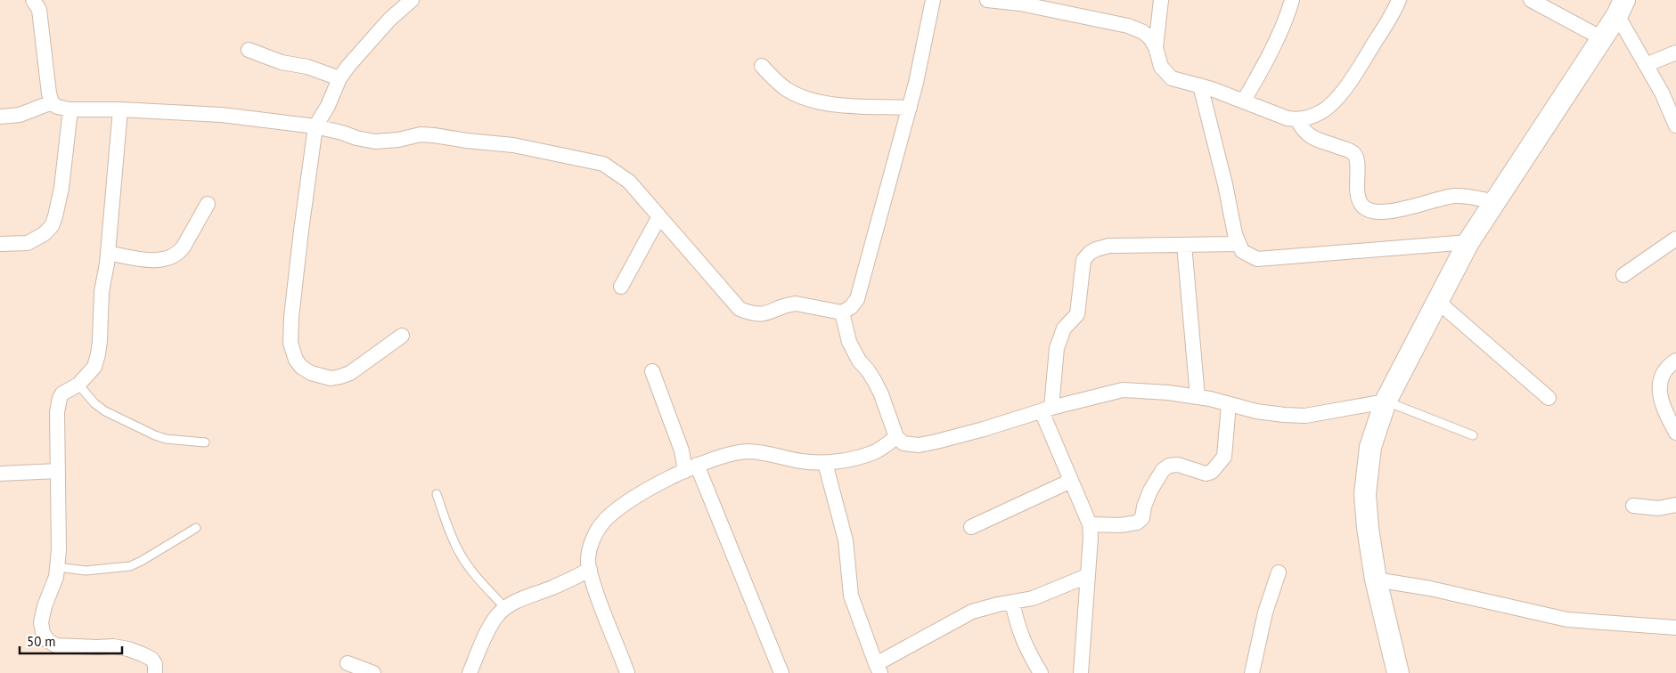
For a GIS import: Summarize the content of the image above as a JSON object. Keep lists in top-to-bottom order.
{
  "scale_bar": "50 m"
}
